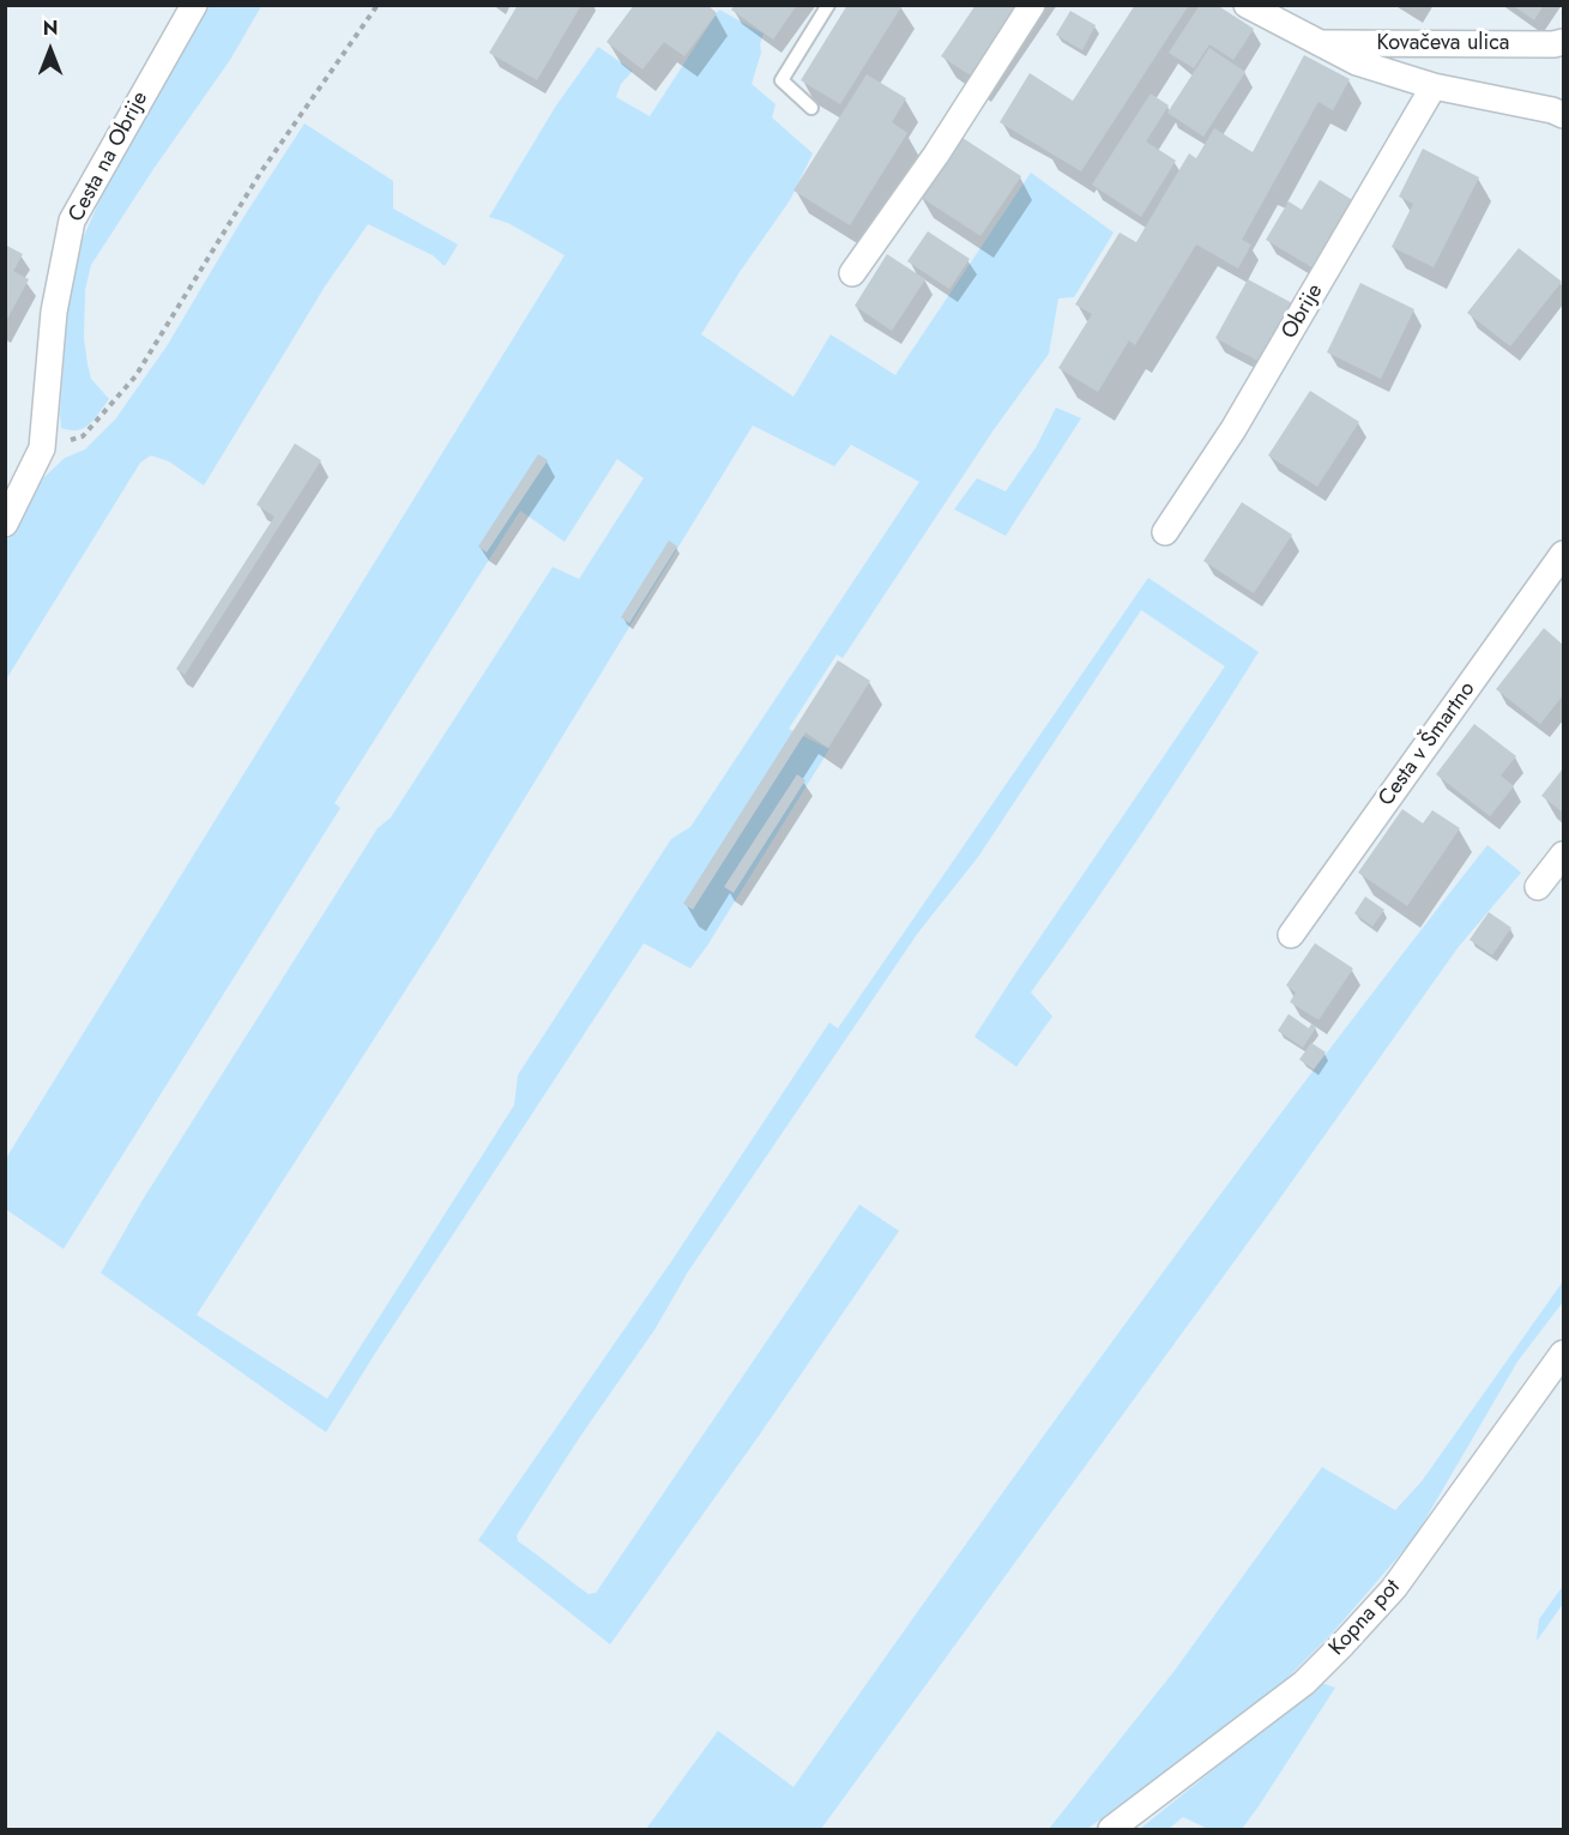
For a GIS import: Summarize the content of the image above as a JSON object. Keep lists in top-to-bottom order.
{
  "streets": {
    "street": [
      "Kovačeva ulica",
      "Cesta na Obrije",
      "Obrije",
      "Cesta v Šmartno",
      "Kopna pot"
    ]
  },
  "north": "top"
}
